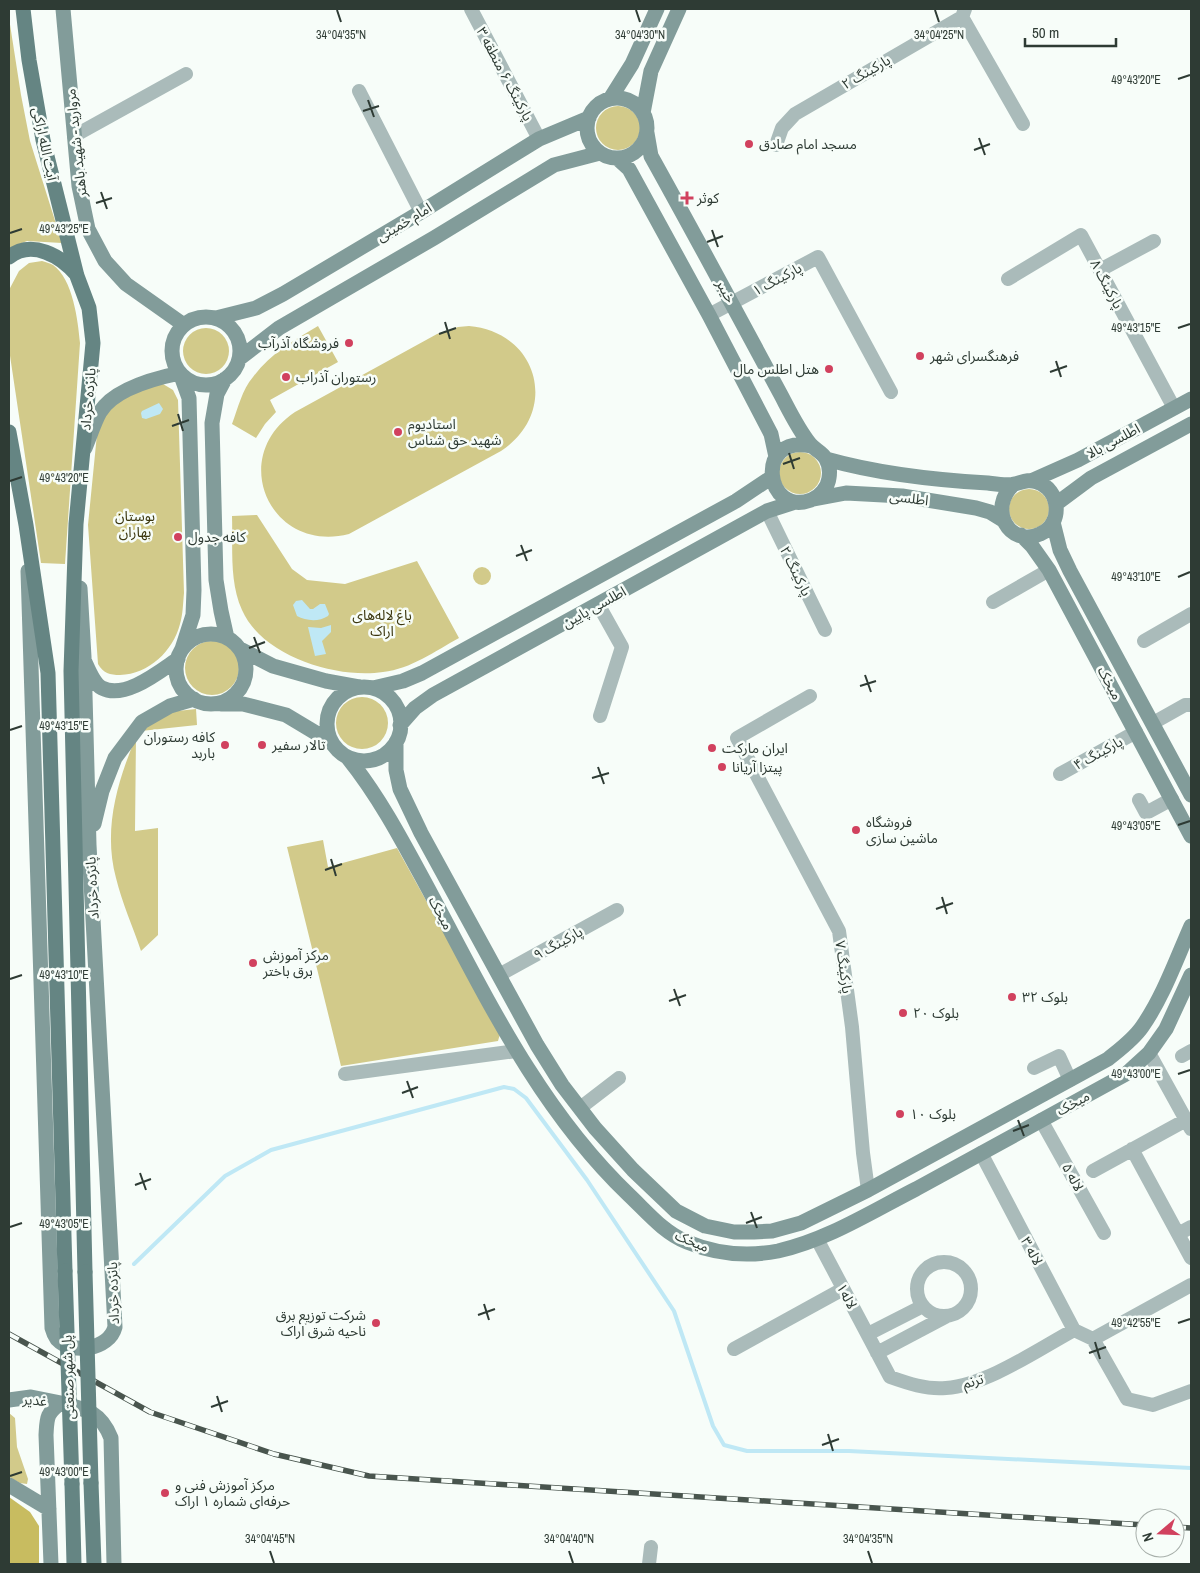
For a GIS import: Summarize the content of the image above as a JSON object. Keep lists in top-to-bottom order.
{
  "streets": {
    "main road": ["آیت الله اراکی", "پانزده خرداد", "پل شهر صنعتی"],
    "street": [
      "پارکینگ ۲",
      "پارکینگ ۶ منطقه ۳",
      "مروارید - شهید باهنر",
      "امام خمینی",
      "پارکینگ ۱",
      "پارکینگ ۸",
      "خیبر",
      "اطلسی بالا",
      "اطلسی",
      "اطلسی پایین",
      "میخک",
      "پارکینگ ۴",
      "پارکینگ ۹",
      "پارکینگ ۷",
      "لاله ۵",
      "لاله ۳",
      "لاله۱",
      "ترنم",
      "غدیر"
    ]
  },
  "crossings": [
    ["پارکینگ ۲", "اطلسی پایین"],
    ["پارکینگ ۶ منطقه ۳", "امام خمینی"],
    ["مروارید - شهید باهنر", "امام خمینی"],
    ["آیت الله اراکی", "پانزده خرداد"],
    ["امام خمینی", "خیبر"],
    ["پارکینگ ۱", "خیبر"],
    ["پارکینگ ۸", "اطلسی بالا"],
    ["خیبر", "اطلسی"],
    ["خیبر", "اطلسی پایین"],
    ["پانزده خرداد", "پل شهر صنعتی"],
    ["اطلسی بالا", "اطلسی"],
    ["اطلسی بالا", "میخک"],
    ["اطلسی", "اطلسی پایین"],
    ["اطلسی", "میخک"],
    ["اطلسی پایین", "میخک"],
    ["میخک", "پارکینگ ۴"],
    ["میخک", "پارکینگ ۹"],
    ["میخک", "پارکینگ ۷"],
    ["میخک", "لاله ۵"],
    ["میخک", "لاله ۳"],
    ["میخک", "لاله۱"],
    ["لاله ۳", "ترنم"],
    ["لاله۱", "ترنم"]
  ],
  "parks": ["بوستان بهاران", "باغ لاله‌های اراک"],
  "places": {
    "other": [
      "مسجد امام صادق",
      "فروشگاه آذرآب",
      "فرهنگسرای شهر",
      "هتل اطلس مال",
      "رستوران آذراب",
      "استادیوم شهید حق شناس",
      "کافه جدول",
      "کافه رستوران باربد",
      "تالار سفیر",
      "ایران مارکت",
      "پیتزا آریانا",
      "فروشگاه ماشین سازی",
      "مرکز آموزش برق باختر",
      "بلوک ۳۲",
      "بلوک ۲۰",
      "بلوک ۱۰",
      "شرکت توزیع برق ناحیه شرق اراک",
      "مرکز آموزش فنی و حرفه‌ای شماره ۱ اراک"
    ],
    "health": ["کوثر"]
  },
  "scale_bar": "50 m",
  "north": "left",
  "coordinates": [
    "34°04'30\"N",
    "34°04'35\"N",
    "34°04'25\"N",
    "49°43'20\"E",
    "49°43'25\"E",
    "49°43'15\"E",
    "49°43'10\"E",
    "49°43'05\"E",
    "49°43'00\"E",
    "49°42'55\"E",
    "34°04'45\"N",
    "34°04'40\"N"
  ]
}
